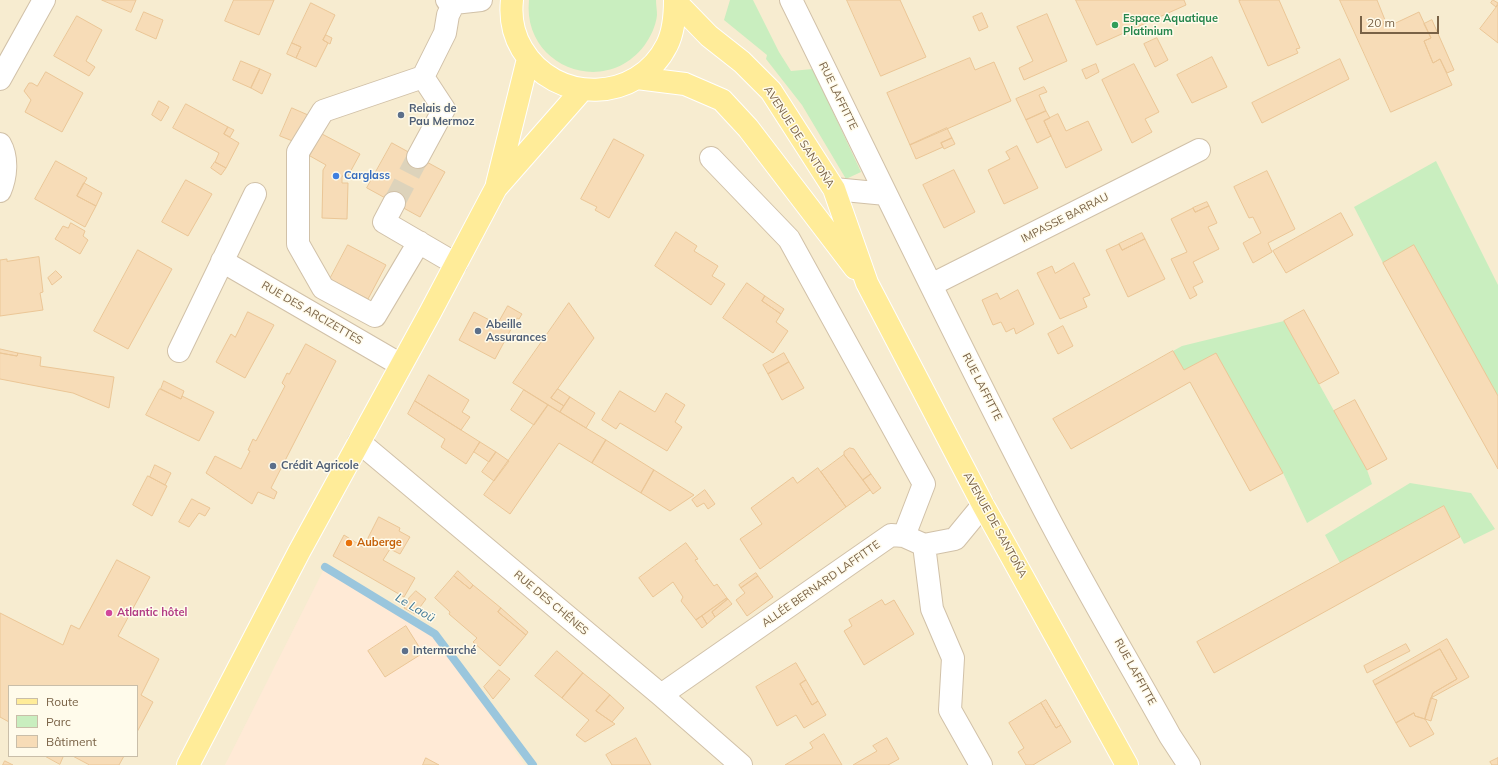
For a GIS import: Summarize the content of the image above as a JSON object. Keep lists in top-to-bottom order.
{
  "streets": {
    "main road": ["AVENUE DE SANTOÑA"],
    "street": [
      "RUE LAFFITTE",
      "IMPASSE BARRAU",
      "RUE DES ARCIZETTES",
      "ALLÉE BERNARD LAFFITTE",
      "RUE DES CHÊNES"
    ]
  },
  "crossings": [
    ["RUE LAFFITTE", "IMPASSE BARRAU"],
    ["AVENUE DE SANTOÑA", "ALLÉE BERNARD LAFFITTE"],
    ["ALLÉE BERNARD LAFFITTE", "RUE DES CHÊNES"]
  ],
  "water": ["Le Laoü"],
  "places": [
    "Espace Aquatique Platinium",
    "Relais de Pau Mermoz",
    "Carglass",
    "Abeille Assurances",
    "Crédit Agricole",
    "Auberge",
    "Atlantic hôtel",
    "Intermarché"
  ],
  "legend": ["Route", "Parc", "Bâtiment"],
  "scale_bar": "20 m"
}
